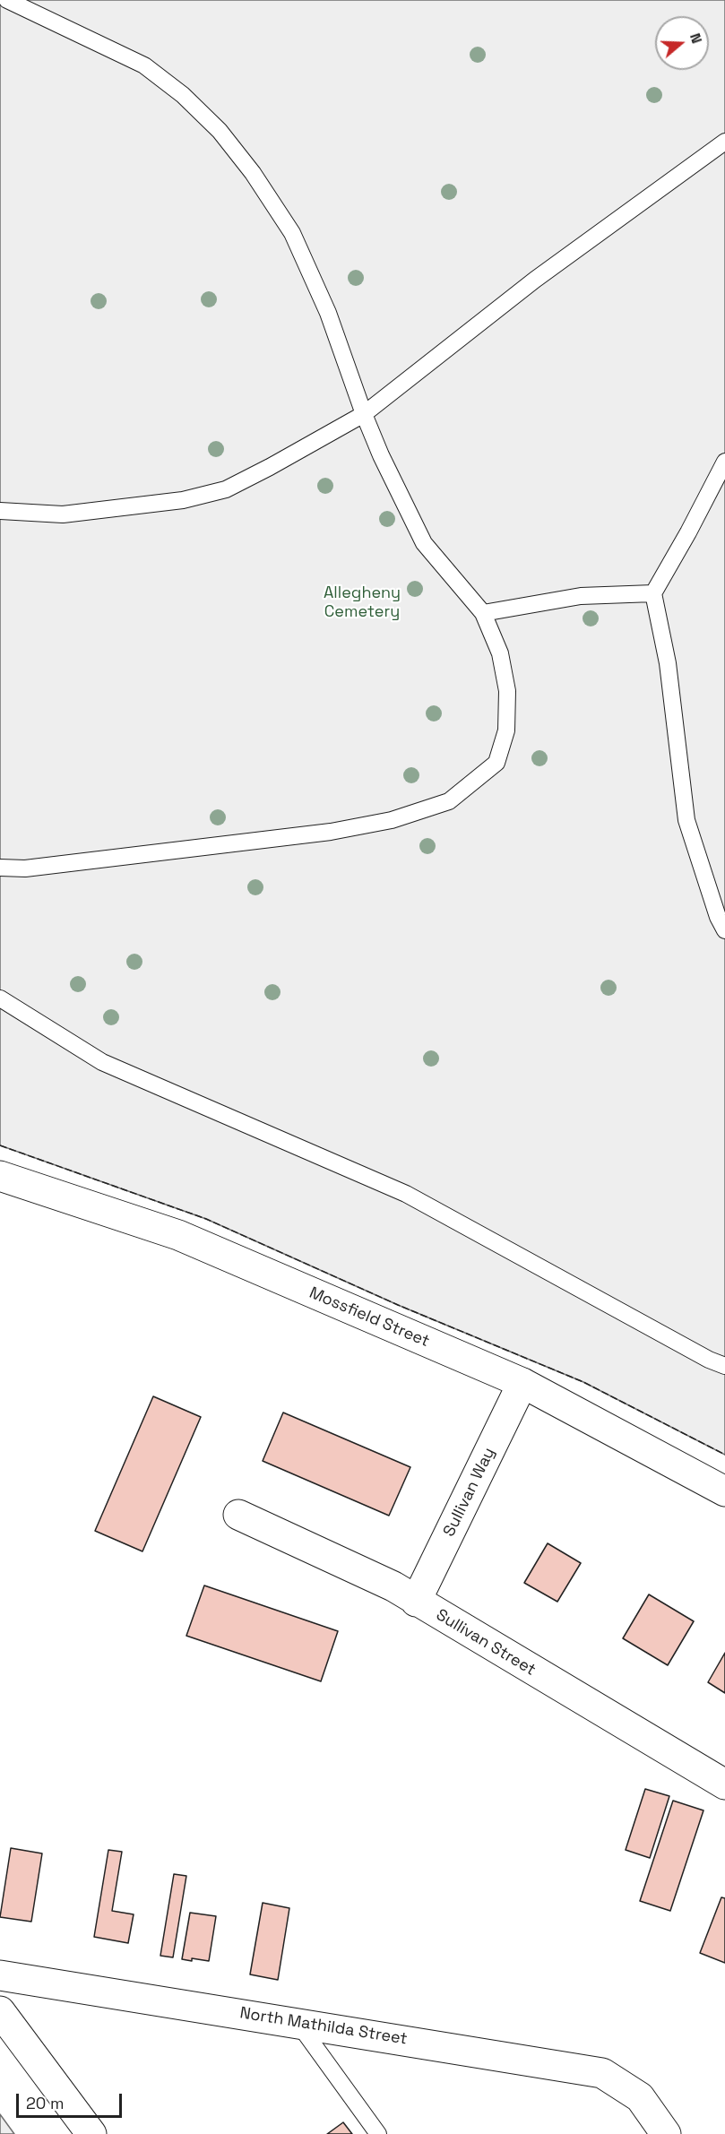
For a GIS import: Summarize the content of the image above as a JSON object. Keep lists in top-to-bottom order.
{
  "streets": {
    "street": [
      "Mossfield Street",
      "Sullivan Way",
      "Sullivan Street",
      "North Mathilda Street"
    ]
  },
  "crossings": [
    ["Mossfield Street", "Sullivan Way"],
    ["Sullivan Way", "Sullivan Street"]
  ],
  "parks": ["Allegheny Cemetery"],
  "scale_bar": "20 m",
  "north": "right"
}
